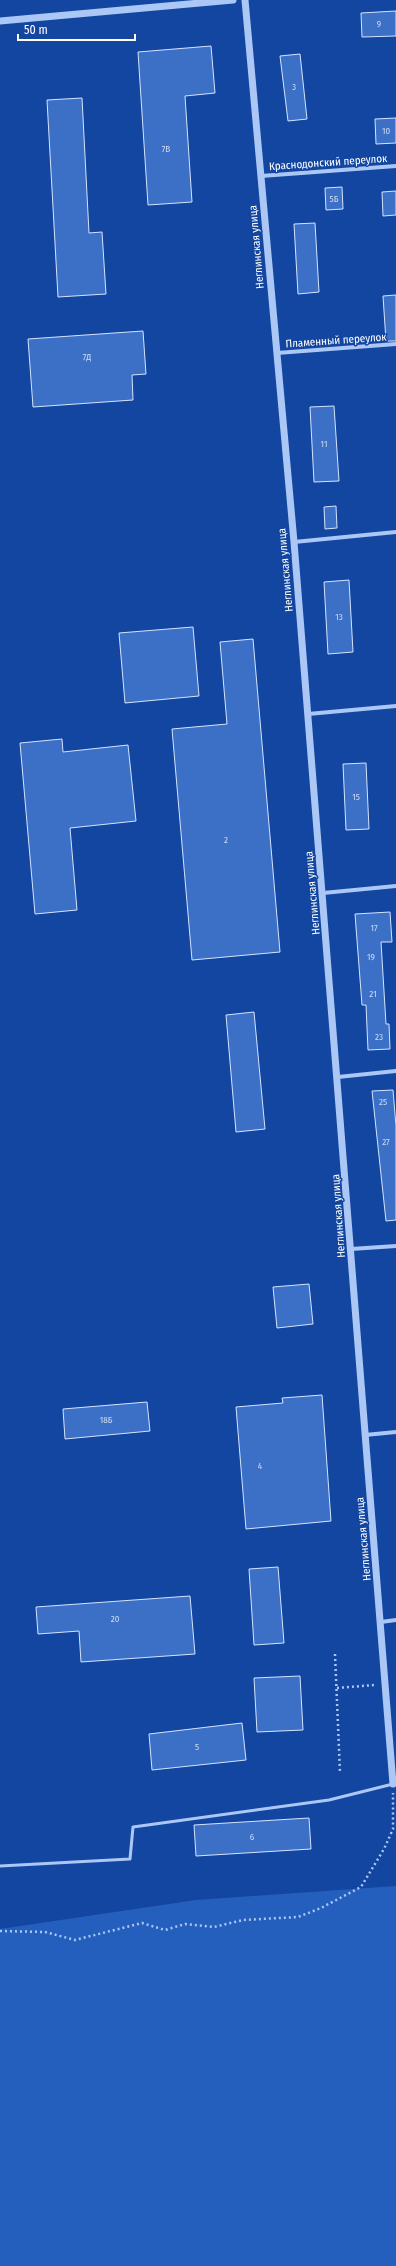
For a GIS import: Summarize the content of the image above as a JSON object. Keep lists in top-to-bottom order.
{
  "streets": {
    "street": ["Краснодонский переулок", "Неглинская улица", "Пламенный переулок"]
  },
  "crossings": [
    ["Краснодонский переулок", "Неглинская улица"],
    ["Неглинская улица", "Пламенный переулок"]
  ],
  "house_numbers": [
    "9",
    "3",
    "10",
    "7В",
    "5Б",
    "7Д",
    "11",
    "13",
    "15",
    "2",
    "17",
    "19",
    "21",
    "23",
    "25",
    "27",
    "18Б",
    "4",
    "20",
    "5",
    "6"
  ],
  "scale_bar": "50 m"
}
